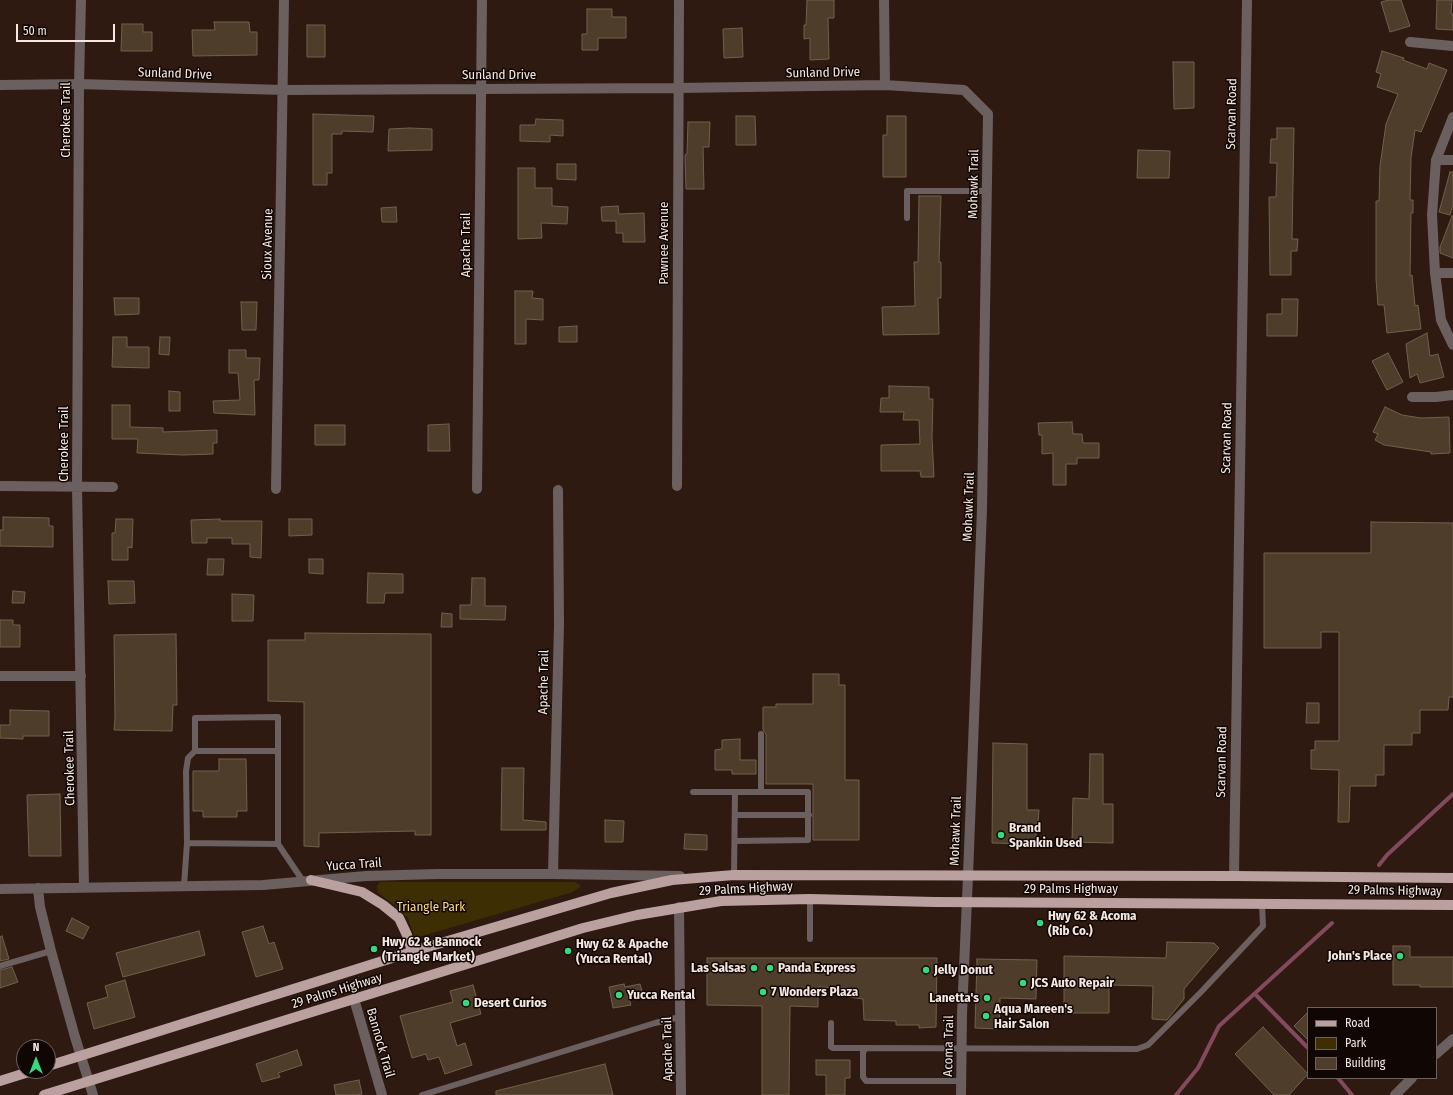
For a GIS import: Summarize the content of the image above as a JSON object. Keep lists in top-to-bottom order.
{
  "streets": {
    "main road": ["29 Palms Highway"],
    "street": [
      "Sunland Drive",
      "Scarvan Road",
      "Cherokee Trail",
      "Mohawk Trail",
      "Pawnee Avenue",
      "Sioux Avenue",
      "Apache Trail",
      "Yucca Trail",
      "Bannock Trail",
      "Acoma Trail"
    ]
  },
  "crossings": [
    ["Sunland Drive", "Cherokee Trail"],
    ["Sunland Drive", "Mohawk Trail"],
    ["Sunland Drive", "Pawnee Avenue"],
    ["Sunland Drive", "Sioux Avenue"],
    ["Sunland Drive", "Apache Trail"],
    ["Scarvan Road", "29 Palms Highway"],
    ["Cherokee Trail", "Yucca Trail"],
    ["Mohawk Trail", "29 Palms Highway"],
    ["Mohawk Trail", "Acoma Trail"],
    ["Apache Trail", "Yucca Trail"],
    ["Apache Trail", "29 Palms Highway"],
    ["Yucca Trail", "29 Palms Highway"],
    ["29 Palms Highway", "Bannock Trail"],
    ["29 Palms Highway", "Acoma Trail"]
  ],
  "parks": ["Triangle Park"],
  "places": [
    "Brand Spankin Used",
    "Hwy 62 & Acoma (Rib Co.)",
    "Hwy 62 & Bannock (Triangle Market)",
    "Hwy 62 & Apache (Yucca Rental)",
    "John's Place",
    "Las Salsas",
    "Panda Express",
    "Jelly Donut",
    "JCS Auto Repair",
    "7 Wonders Plaza",
    "Yucca Rental",
    "Lanetta's",
    "Desert Curios",
    "Aqua Mareen's Hair Salon"
  ],
  "legend": ["Road", "Park", "Building"],
  "scale_bar": "50 m",
  "north": "top"
}
